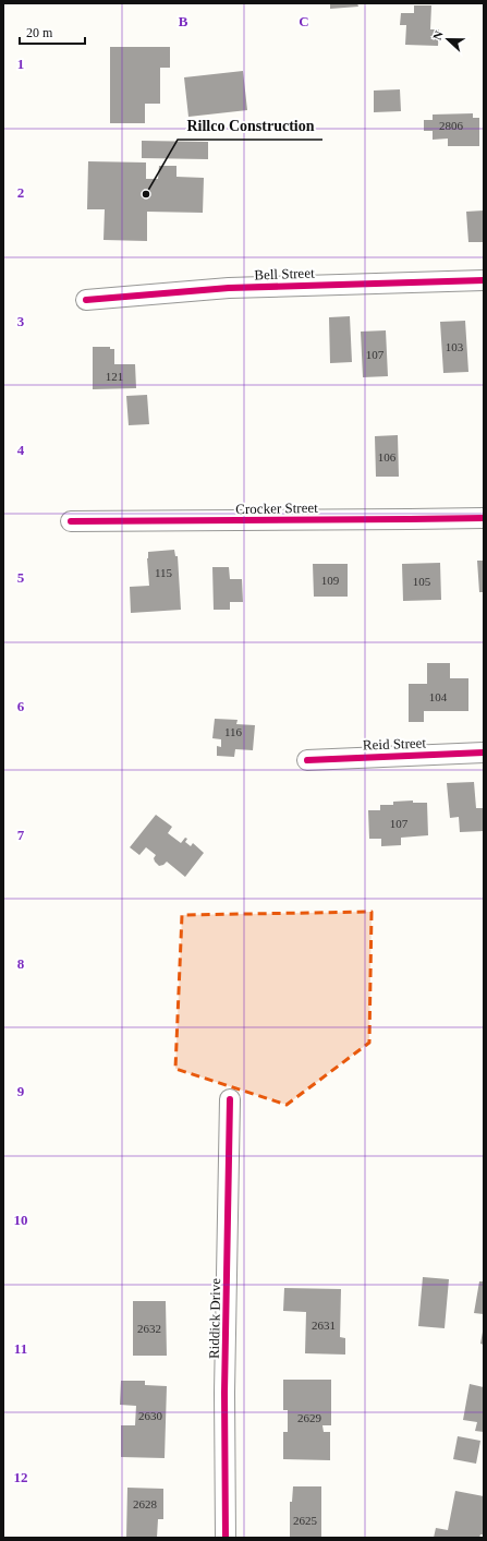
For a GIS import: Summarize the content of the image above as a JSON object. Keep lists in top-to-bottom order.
{
  "streets": {
    "street": [
      "Bell Street",
      "Crocker Street",
      "Reid Street",
      "Riddick Drive"
    ]
  },
  "places": ["Rillco Construction"],
  "house_numbers": [
    "2806",
    "103",
    "107",
    "121",
    "106",
    "115",
    "109",
    "105",
    "104",
    "116",
    "107",
    "2631",
    "2632",
    "2630",
    "2629",
    "2628",
    "2625"
  ],
  "scale_bar": "20 m",
  "north": "left",
  "grid": {
    "columns": ["B", "C"],
    "rows": [
      "1",
      "2",
      "3",
      "4",
      "5",
      "6",
      "7",
      "8",
      "9",
      "10",
      "11",
      "12"
    ]
  }
}
